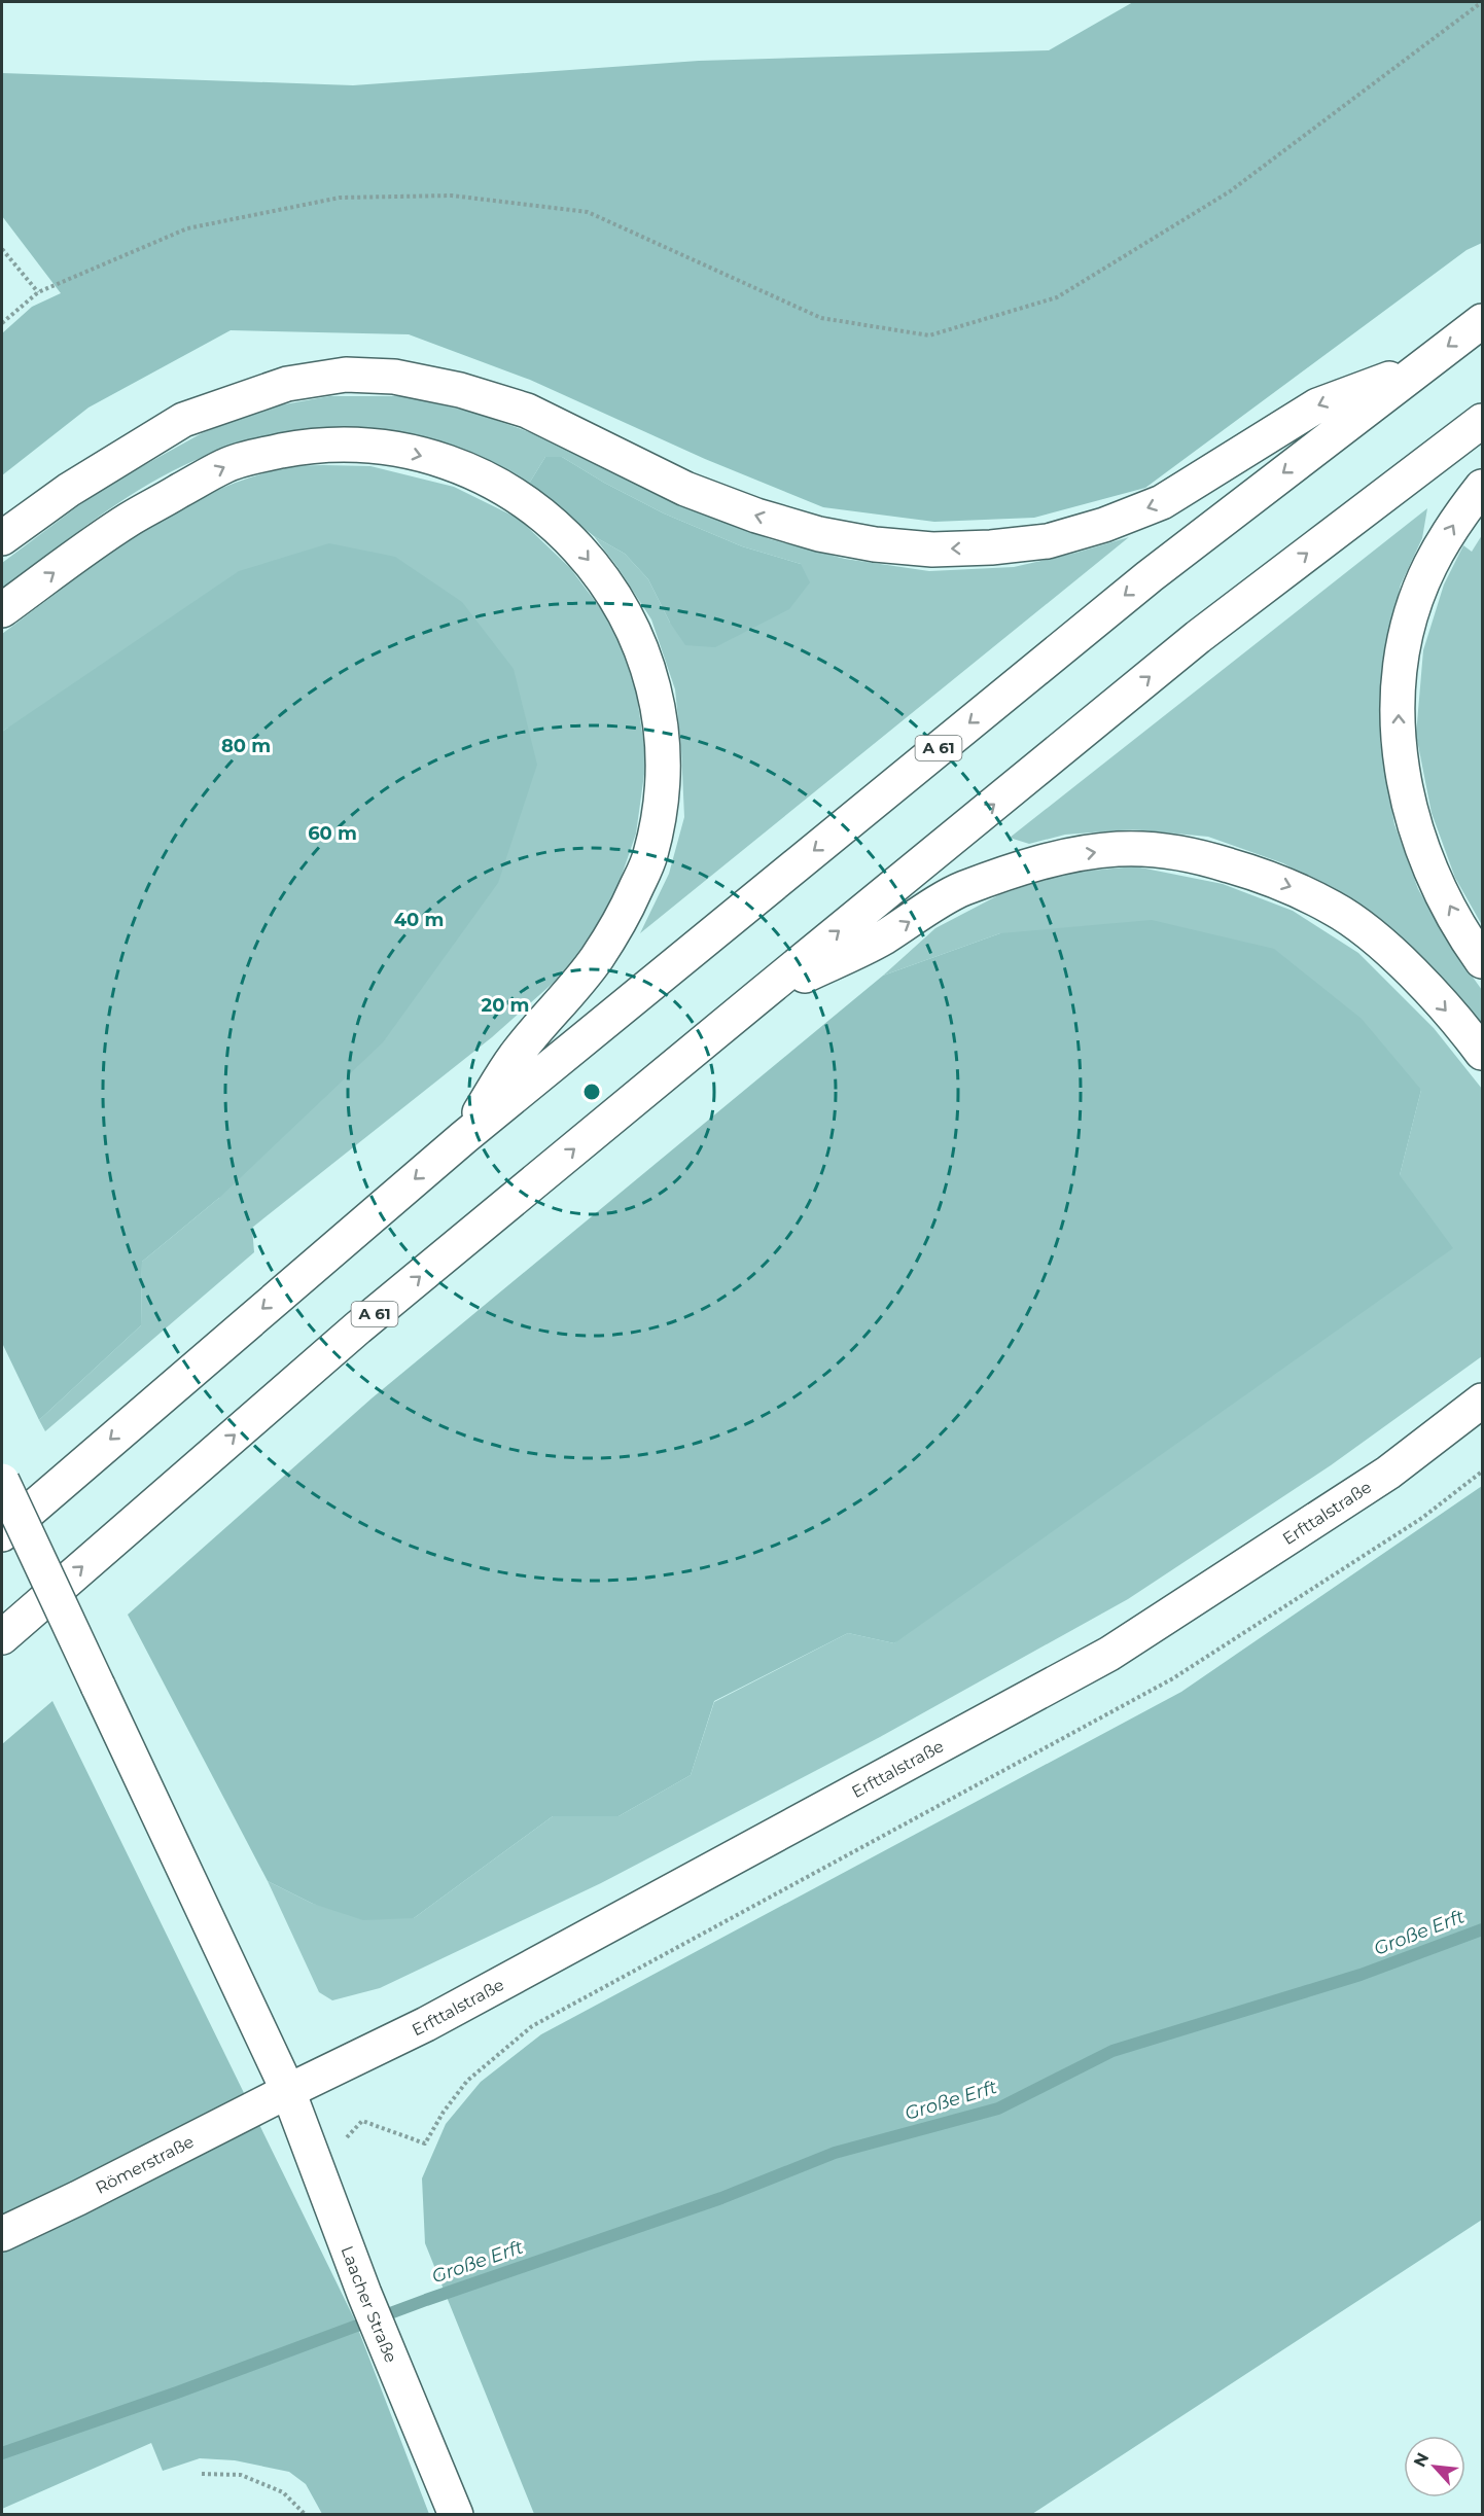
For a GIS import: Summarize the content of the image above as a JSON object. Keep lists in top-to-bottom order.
{
  "streets": {
    "main road": [
      "A 61",
      "Erfttalstraße",
      "Römerstraße",
      "Laacher Straße"
    ]
  },
  "crossings": [
    ["Erfttalstraße", "Römerstraße"],
    ["Erfttalstraße", "Laacher Straße"],
    ["Römerstraße", "Laacher Straße"]
  ],
  "water": ["Große Erft"],
  "north": "top left",
  "rings": [
    "80 m",
    "60 m",
    "40 m",
    "20 m"
  ]
}
